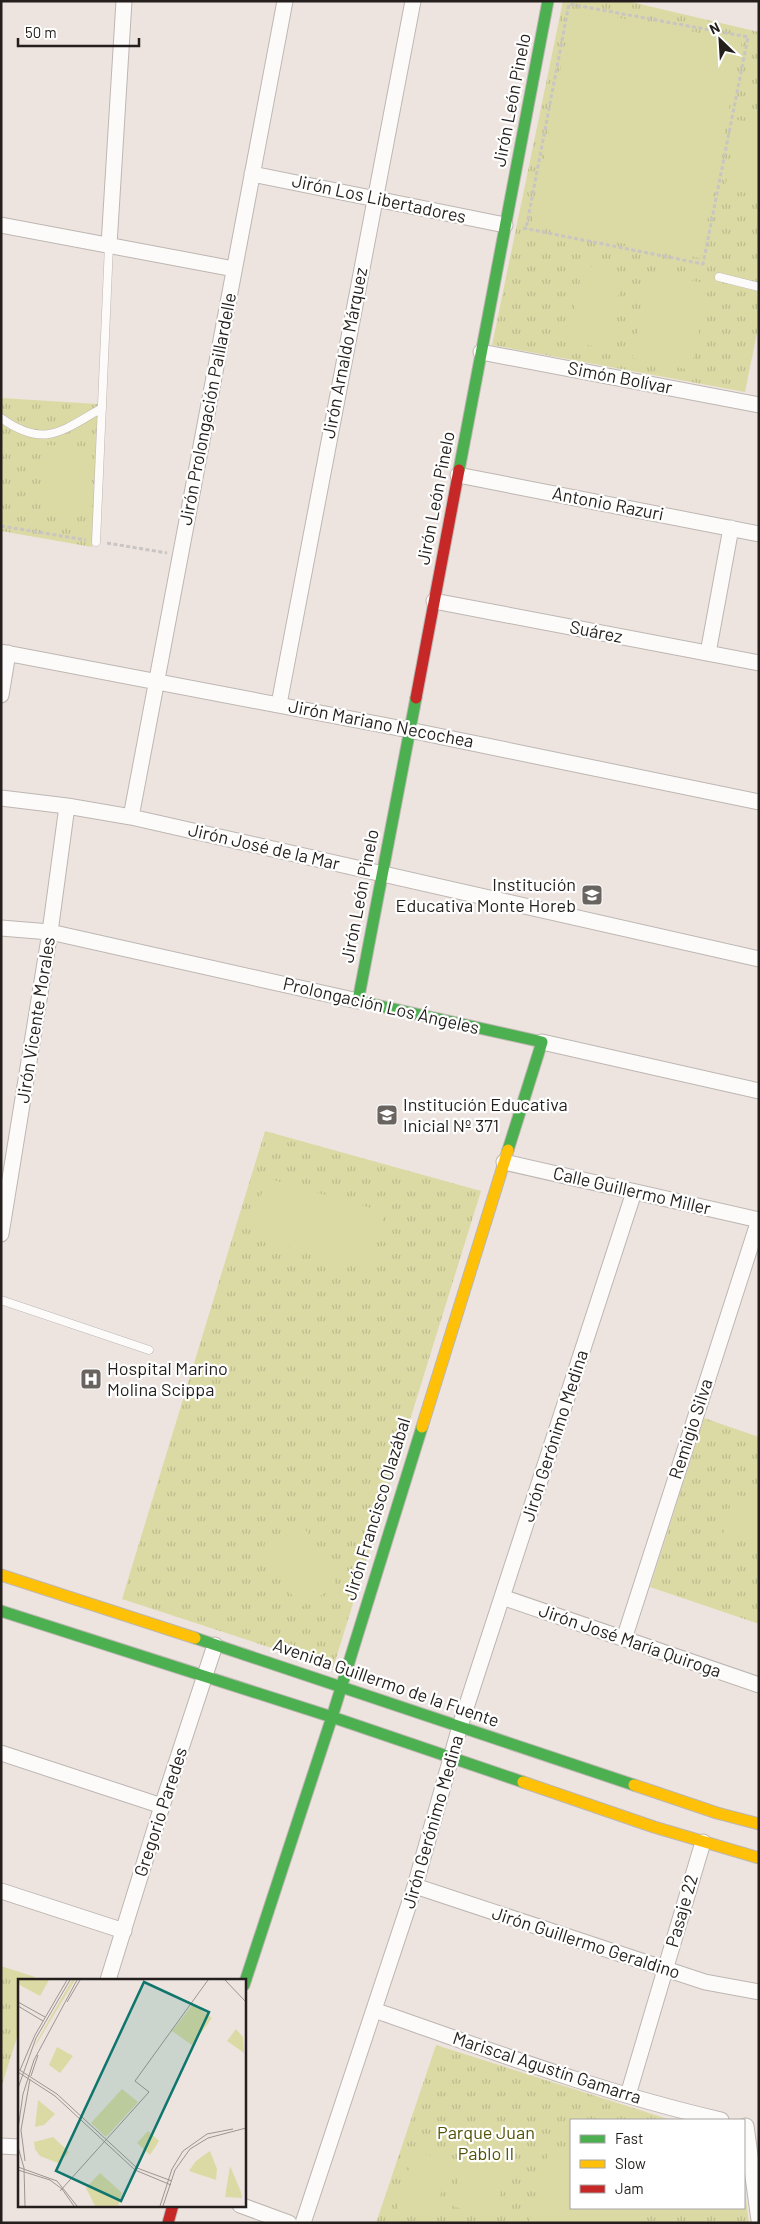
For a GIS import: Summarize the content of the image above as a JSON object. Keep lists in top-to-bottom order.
{
  "streets": {
    "street": [
      "Jirón León Pinelo",
      "Jirón Los Libertadores",
      "Jirón Arnaldo Márquez",
      "Simón Bolívar",
      "Jirón Prolongación Paillardelle",
      "Antonio Razuri",
      "Suárez",
      "Jirón Mariano Necochea",
      "Jirón José de la Mar",
      "Prolongación Los Ángeles",
      "Jirón Vicente Morales",
      "Calle Guillermo Miller",
      "Remigio Silva",
      "Jirón Gerónimo Medina",
      "Jirón Francisco Olazábal",
      "Jirón José María Quiroga",
      "Avenida Guillermo de la Fuente",
      "Gregorio Paredes",
      "Pasaje 22",
      "Jirón Guillermo Geraldino",
      "Mariscal Agustín Gamarra"
    ]
  },
  "crossings": [
    ["Jirón León Pinelo", "Jirón Los Libertadores"],
    ["Jirón León Pinelo", "Simón Bolívar"],
    ["Jirón León Pinelo", "Antonio Razuri"],
    ["Jirón León Pinelo", "Suárez"],
    ["Jirón León Pinelo", "Jirón Mariano Necochea"],
    ["Jirón León Pinelo", "Jirón José de la Mar"],
    ["Jirón León Pinelo", "Prolongación Los Ángeles"],
    ["Jirón Los Libertadores", "Jirón Arnaldo Márquez"],
    ["Jirón Los Libertadores", "Jirón Prolongación Paillardelle"],
    ["Jirón Arnaldo Márquez", "Jirón Mariano Necochea"],
    ["Jirón Prolongación Paillardelle", "Jirón Mariano Necochea"],
    ["Jirón Prolongación Paillardelle", "Jirón José de la Mar"],
    ["Jirón José de la Mar", "Jirón Vicente Morales"],
    ["Prolongación Los Ángeles", "Jirón Vicente Morales"],
    ["Prolongación Los Ángeles", "Jirón Francisco Olazábal"],
    ["Calle Guillermo Miller", "Remigio Silva"],
    ["Calle Guillermo Miller", "Jirón Gerónimo Medina"],
    ["Calle Guillermo Miller", "Jirón Francisco Olazábal"],
    ["Remigio Silva", "Jirón José María Quiroga"],
    ["Jirón Gerónimo Medina", "Jirón José María Quiroga"],
    ["Jirón Gerónimo Medina", "Avenida Guillermo de la Fuente"],
    ["Jirón Gerónimo Medina", "Jirón Guillermo Geraldino"],
    ["Jirón Gerónimo Medina", "Mariscal Agustín Gamarra"],
    ["Jirón Francisco Olazábal", "Avenida Guillermo de la Fuente"],
    ["Avenida Guillermo de la Fuente", "Gregorio Paredes"],
    ["Pasaje 22", "Jirón Guillermo Geraldino"],
    ["Pasaje 22", "Mariscal Agustín Gamarra"]
  ],
  "parks": ["Parque Juan Pablo II"],
  "places": {
    "school or university": ["Institución Educativa Monte Horeb", "Institución Educativa Inicial Nº 371"],
    "hospital": ["Hospital Marino Molina Scippa"]
  },
  "legend": ["Fast", "Slow", "Jam"],
  "scale_bar": "50 m",
  "north": "top left"
}
